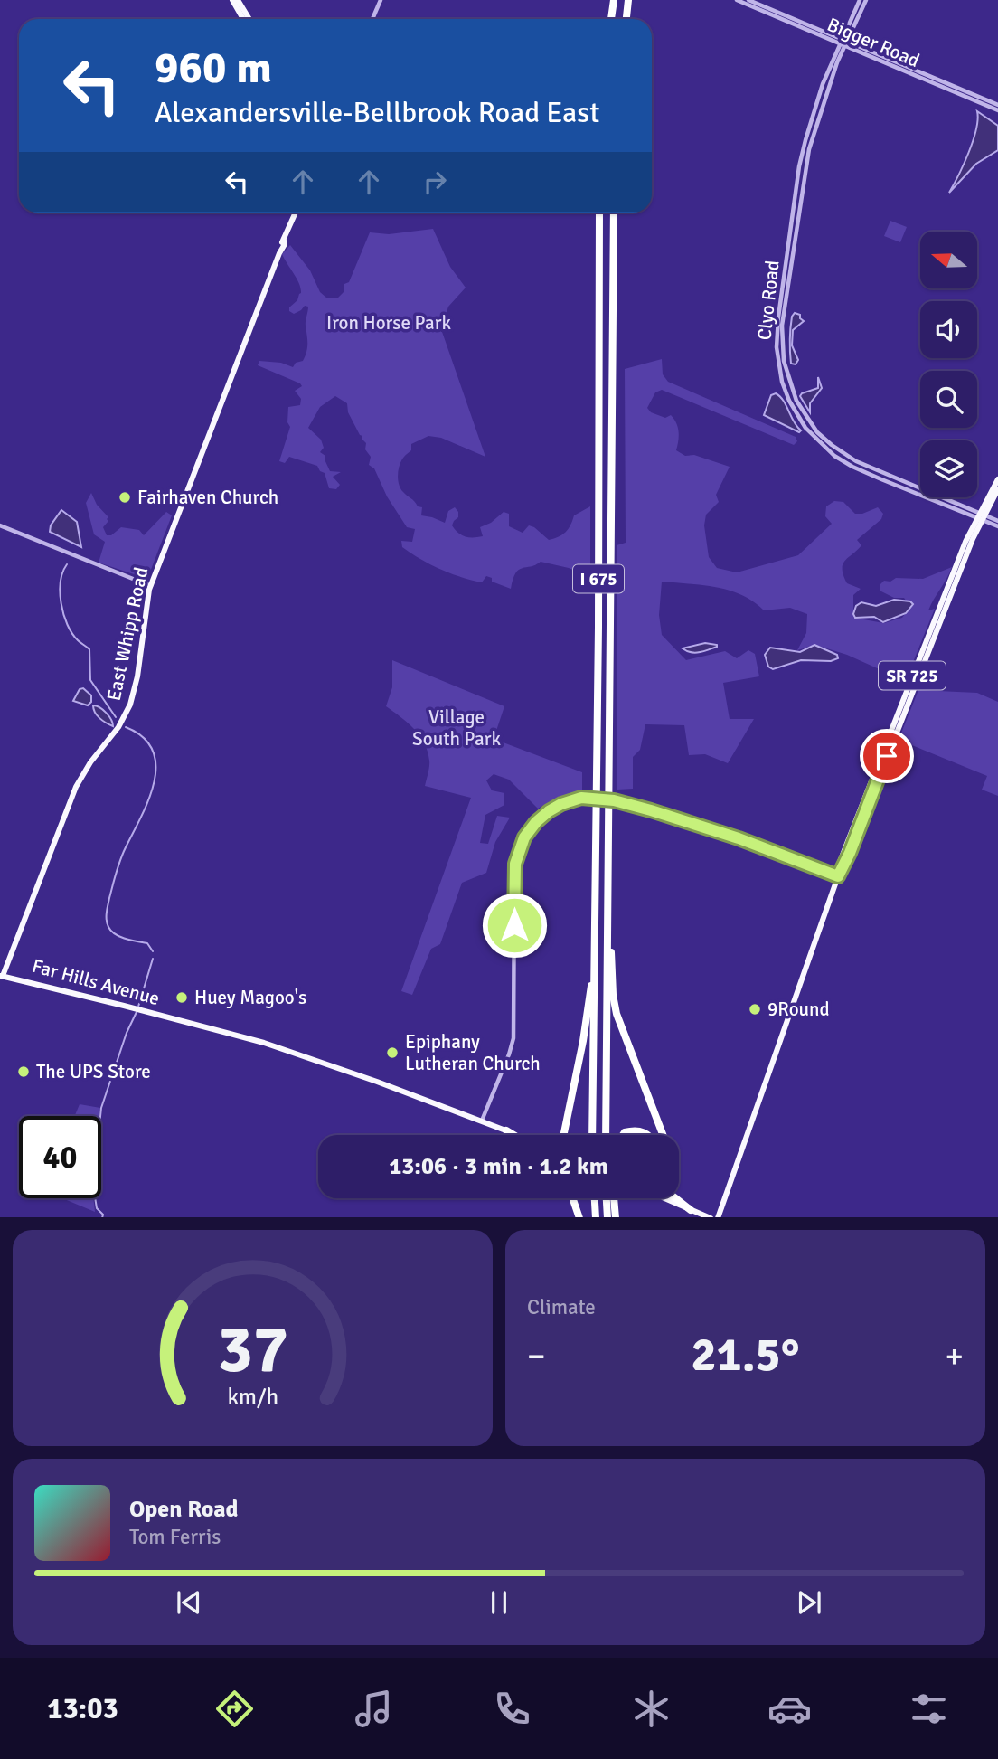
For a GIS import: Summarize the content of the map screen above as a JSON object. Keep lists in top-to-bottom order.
{
  "streets": {
    "highway": ["I 675"],
    "main road": ["East Whipp Road", "SR 725", "Far Hills Avenue"],
    "street": ["Bigger Road", "Clyo Road"]
  },
  "crossings": [
    ["Bigger Road", "Clyo Road"],
    ["Clyo Road", "SR 725"],
    ["East Whipp Road", "Far Hills Avenue"]
  ],
  "parks": ["Iron Horse Park", "Village South Park"],
  "places": [
    "Fairhaven Church",
    "Huey Magoo's",
    "9Round",
    "Epiphany Lutheran Church",
    "The UPS Store"
  ],
  "north": "left",
  "page": {
    "turn": ["960 m", "Alexandersville-Bellbrook Road East"],
    "limit": "40",
    "trip": "13:06 · 3 min · 1.2 km",
    "tile": "Climate",
    "heat": ["−", "21.5°", "+"],
    "song": ["Open Road", "Tom Ferris"],
    "tabs": "13:03",
    "gauge": ["37", "km/h"]
  }
}
